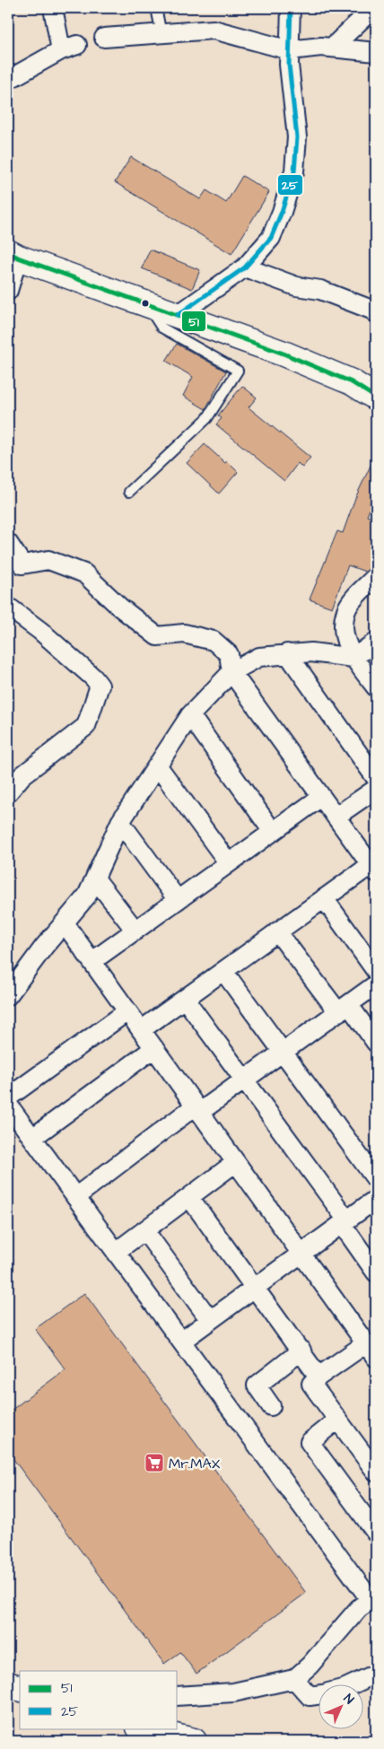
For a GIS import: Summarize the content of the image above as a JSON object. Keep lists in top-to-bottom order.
{
  "places": {
    "supermarket": ["Mr.MAX"]
  },
  "lines": ["transit line 25", "transit line 51"],
  "legend": ["51", "25"],
  "north": "top right"
}
